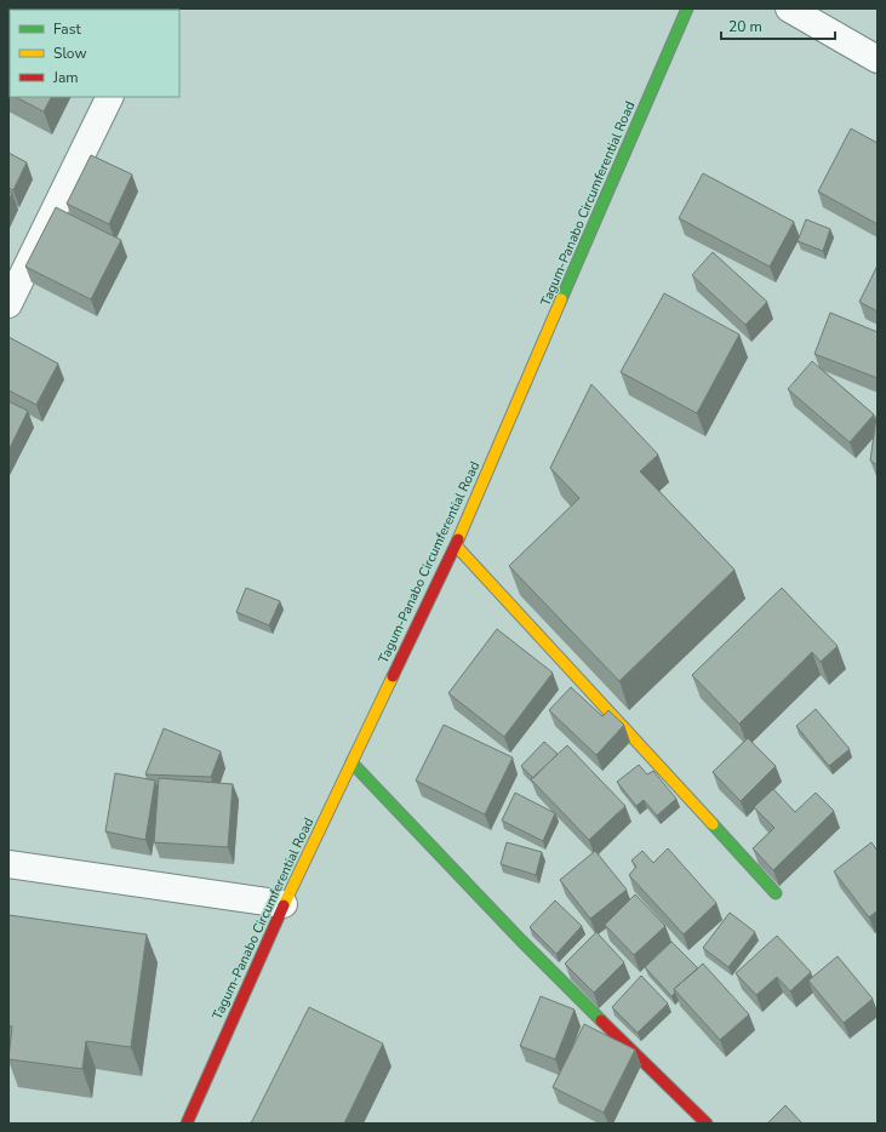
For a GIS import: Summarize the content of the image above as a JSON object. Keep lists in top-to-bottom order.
{
  "streets": {
    "main road": ["Tagum-Panabo Circumferential Road"]
  },
  "legend": ["Fast", "Slow", "Jam"],
  "scale_bar": "20 m"
}
